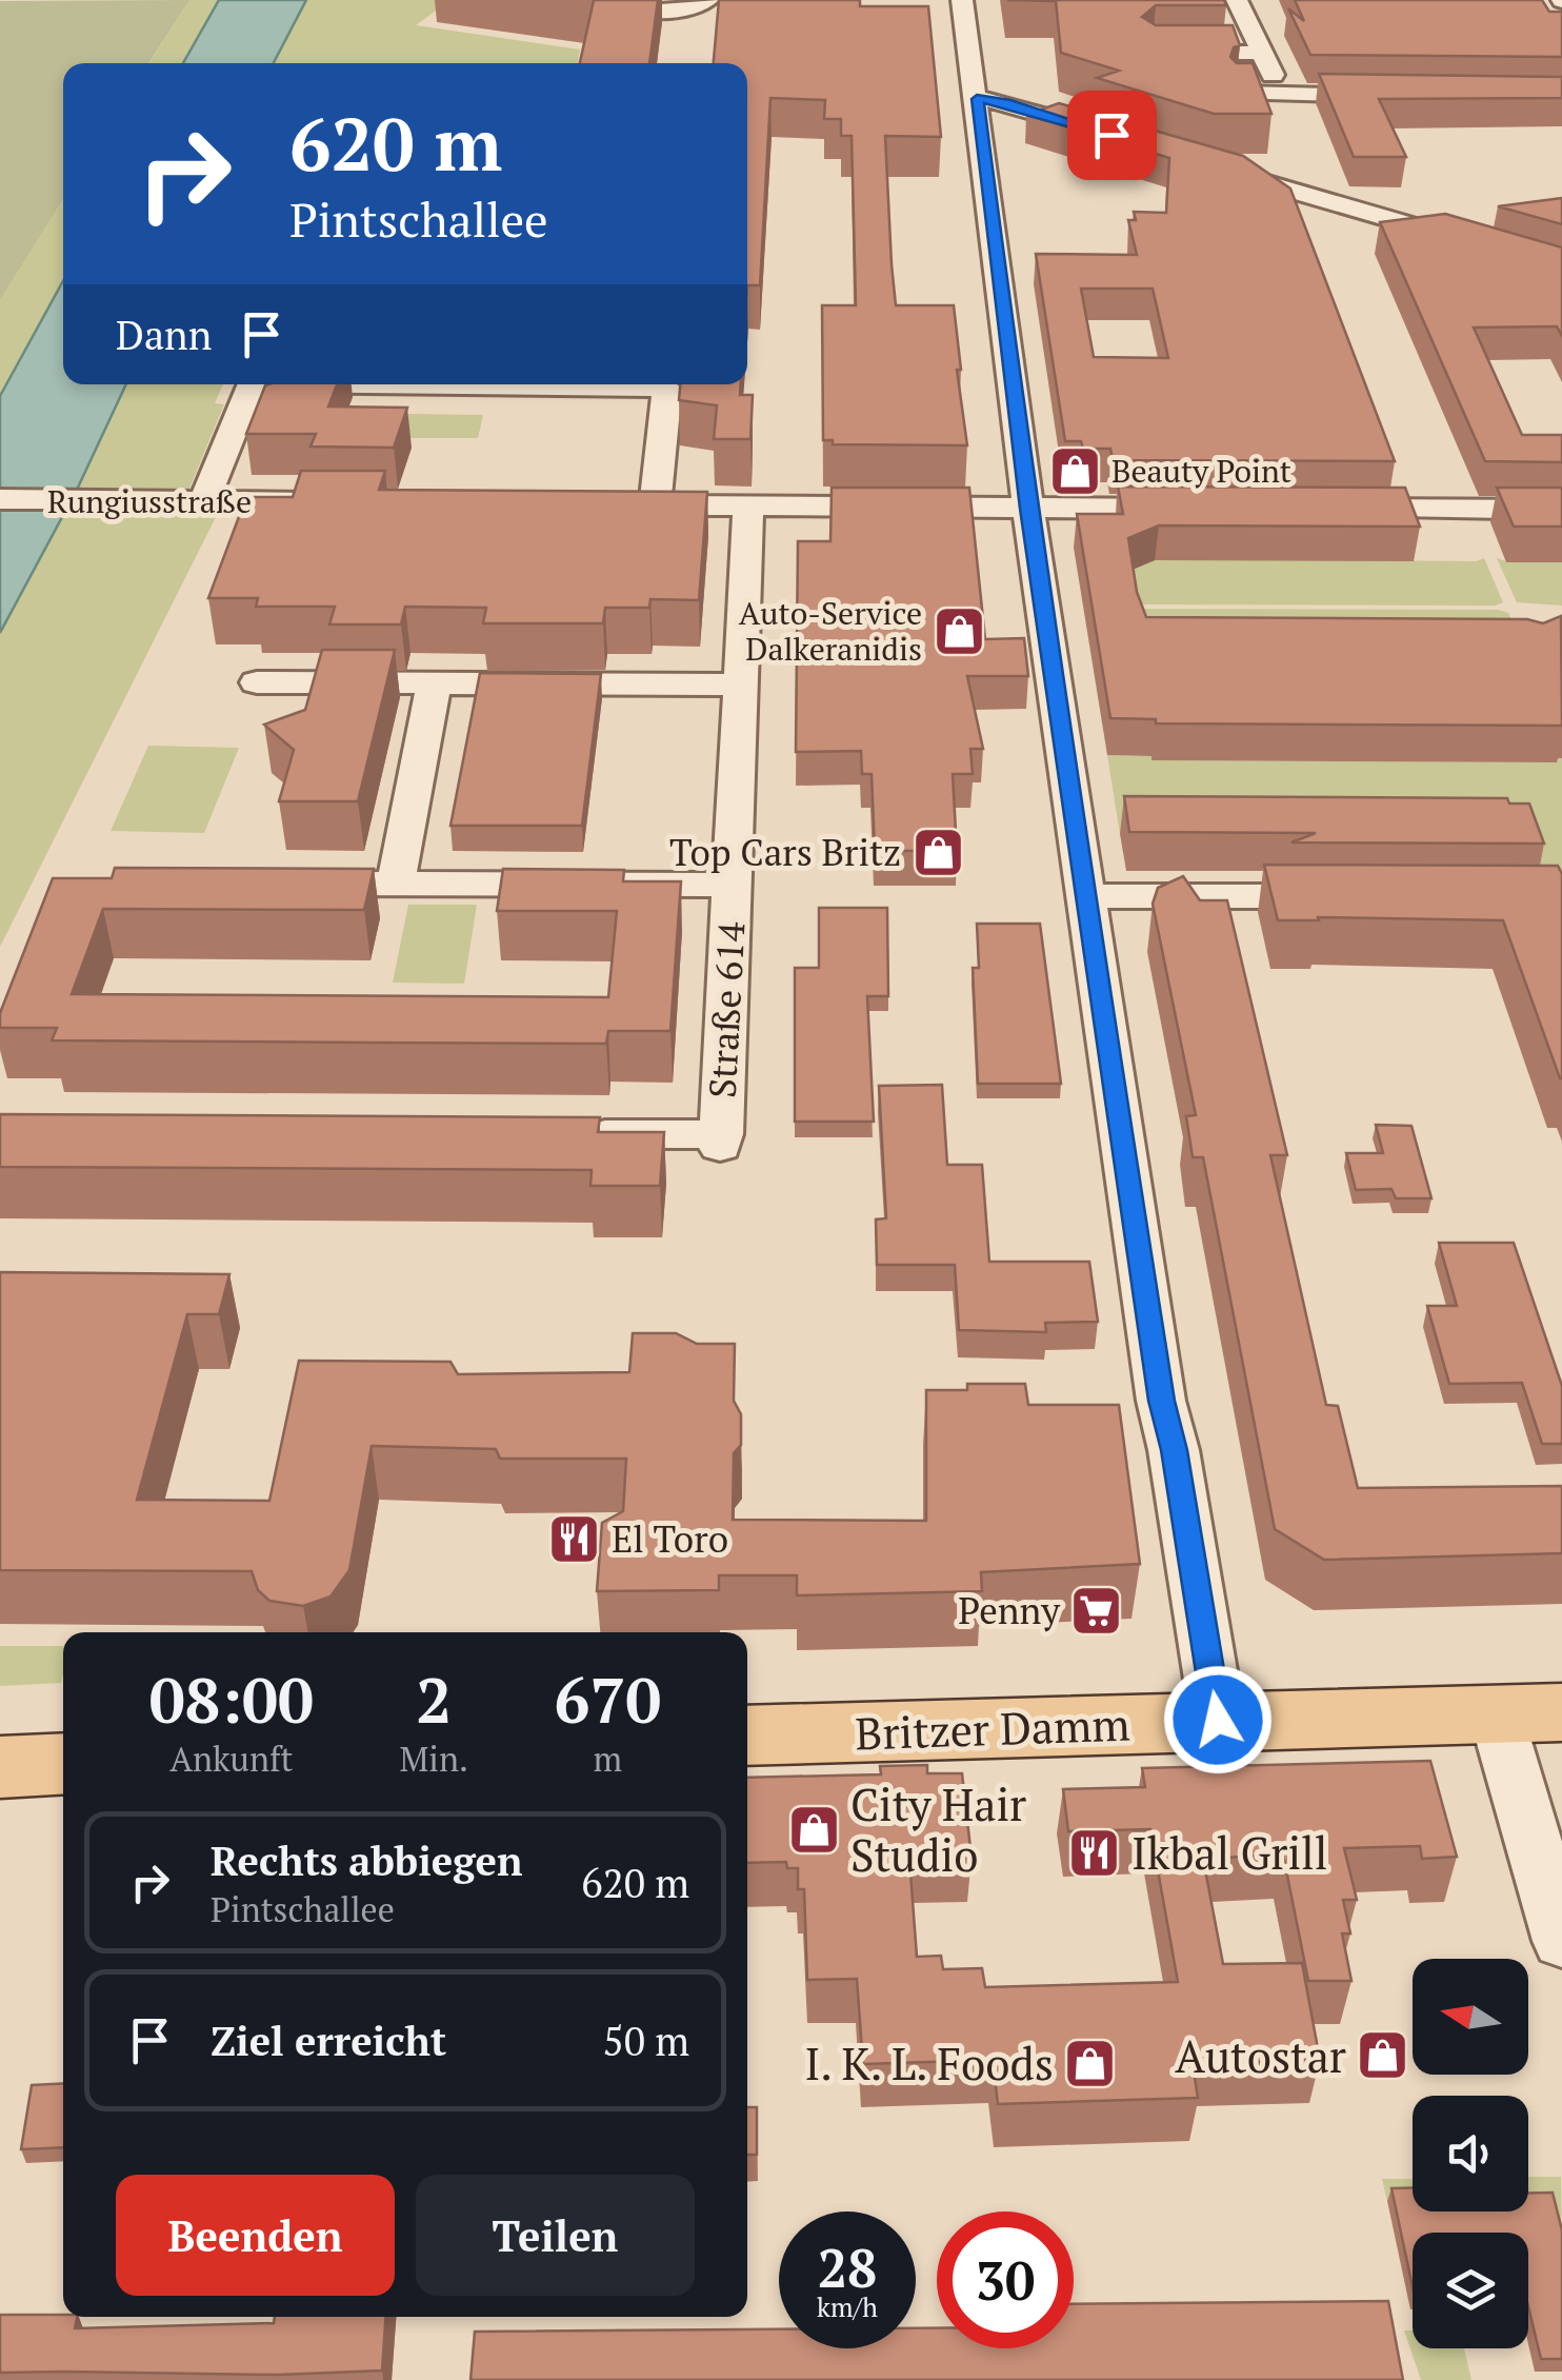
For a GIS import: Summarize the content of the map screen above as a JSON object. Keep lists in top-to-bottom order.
{
  "streets": {
    "main road": ["Britzer Damm"],
    "street": ["Rungiusstraße", "Straße 614"]
  },
  "places": {
    "shop": [
      "Beauty Point",
      "Auto-Service Dalkeranidis",
      "Top Cars Britz",
      "City Hair Studio",
      "Autostar",
      "I. K. L. Foods"
    ],
    "restaurant": ["El Toro", "Ikbal Grill"],
    "supermarket": ["Penny"]
  },
  "north": "left",
  "page": {
    "turn": ["620 m", "Pintschallee"],
    "then": "Dann",
    "eta": [
      "08:00",
      "Ankunft",
      "2",
      "Min.",
      "670",
      "m"
    ],
    "list": [
      {
        "name": "Rechts abbiegen",
        "note": "Pintschallee",
        "value": "620 m"
      },
      {
        "name": "Ziel erreicht",
        "value": "50 m"
      }
    ],
    "buttons": ["Beenden", "Teilen"],
    "speed": "28 km/h",
    "limit": "30"
  }
}
